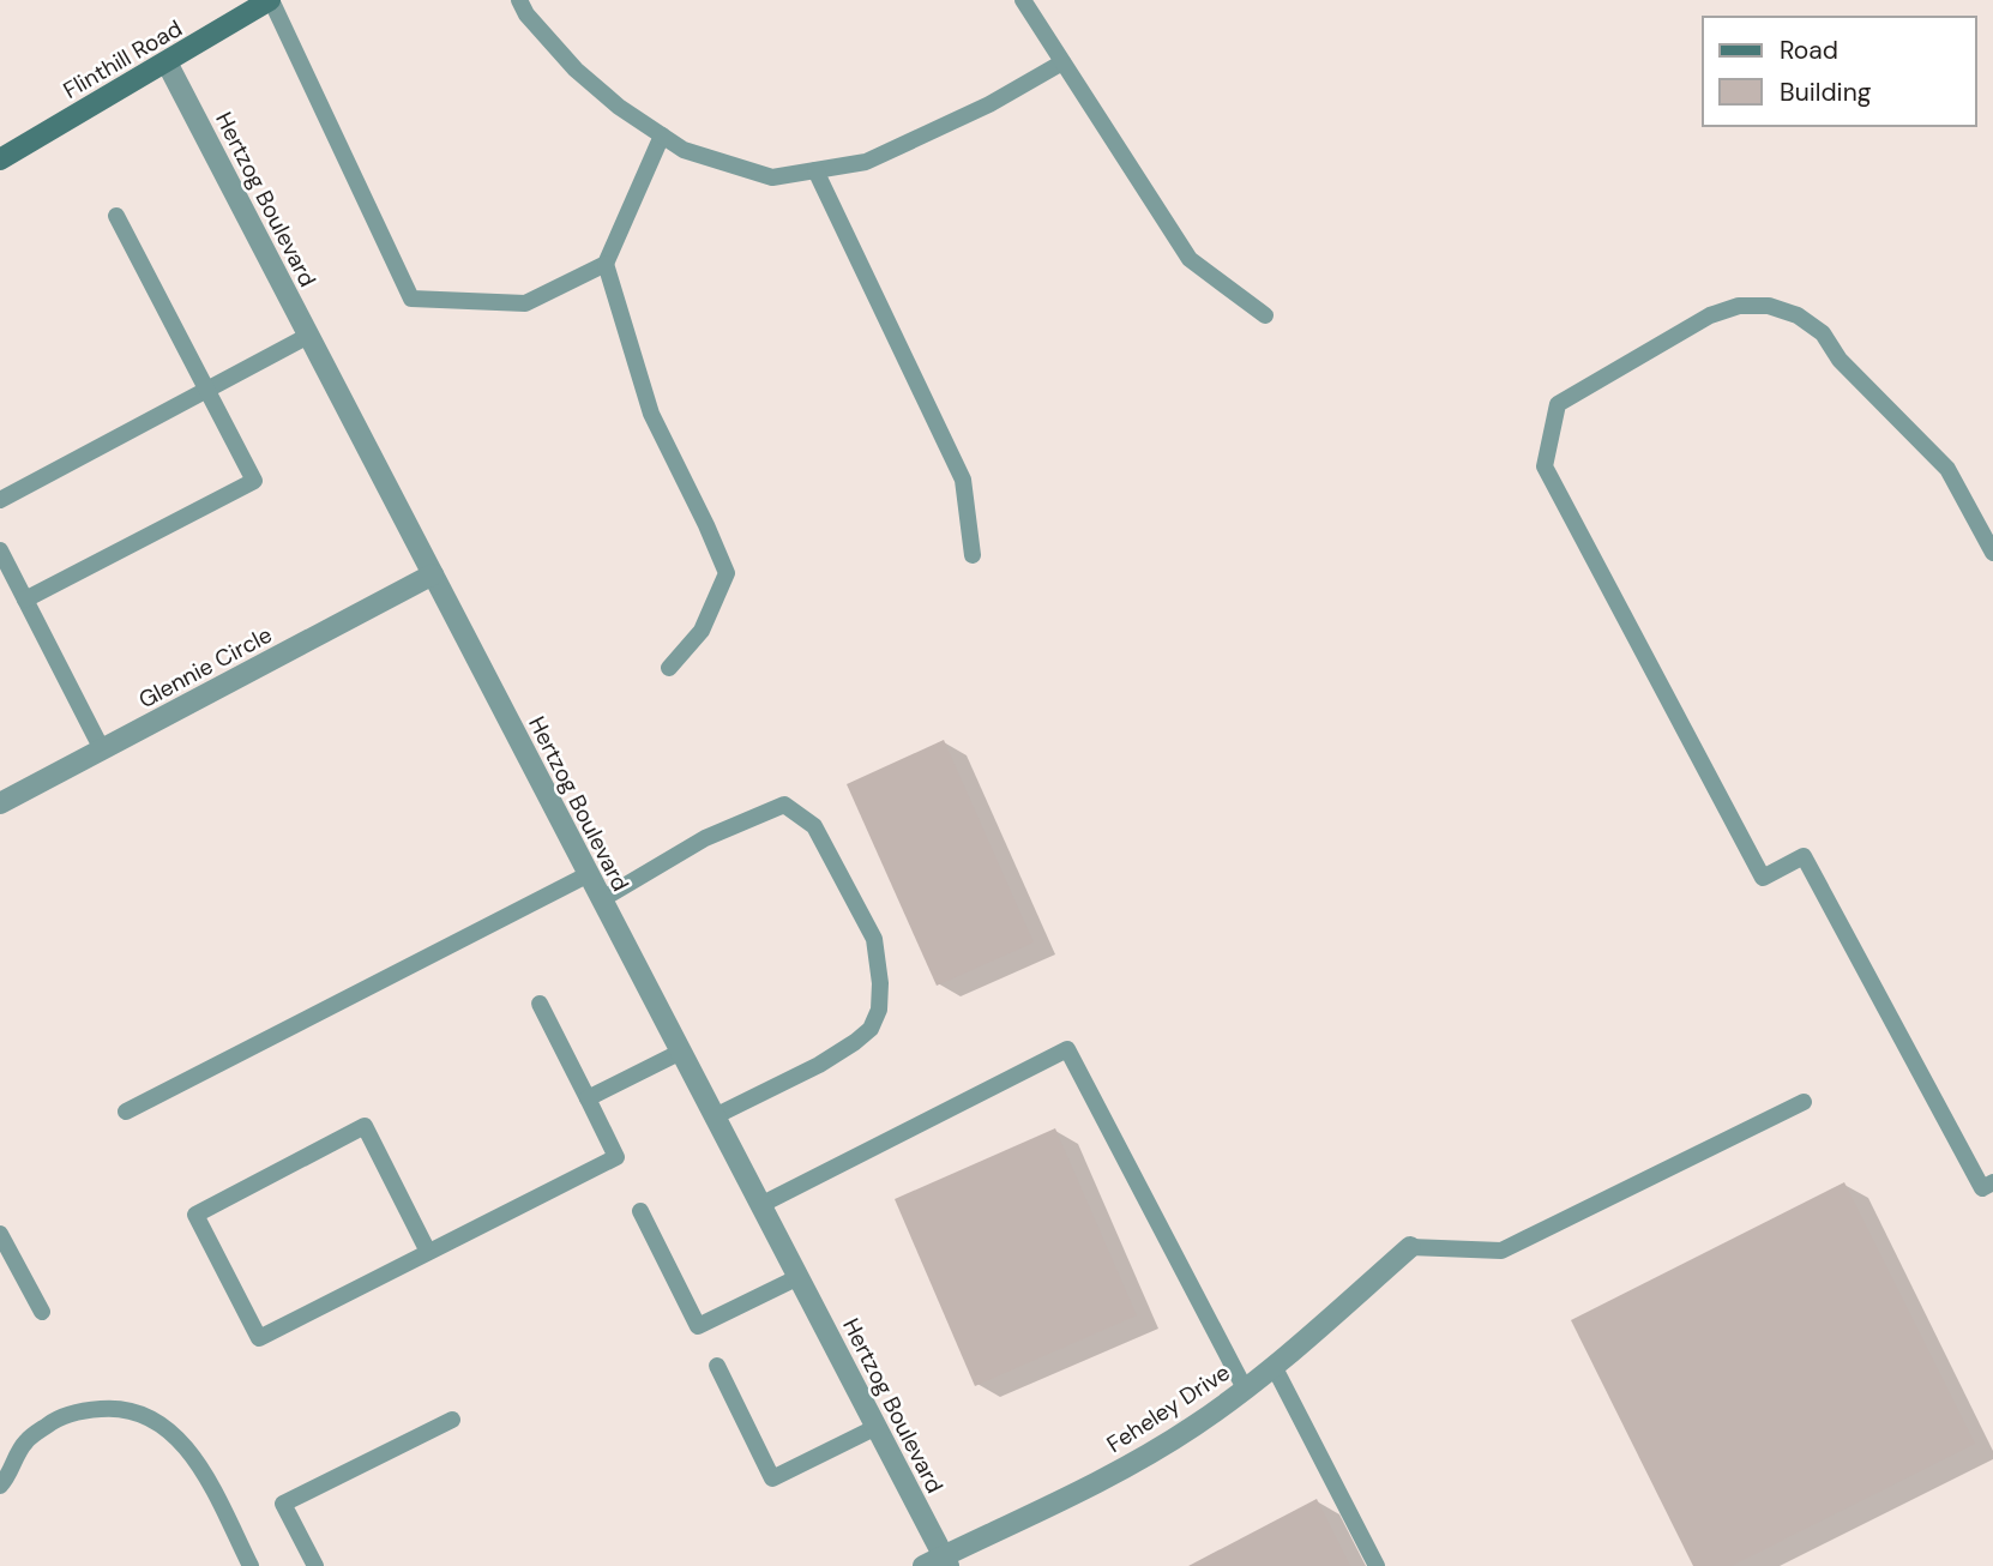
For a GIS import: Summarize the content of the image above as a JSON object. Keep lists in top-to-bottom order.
{
  "streets": {
    "street": [
      "Flinthill Road",
      "Hertzog Boulevard",
      "Glennie Circle",
      "Feheley Drive"
    ]
  },
  "crossings": [
    ["Flinthill Road", "Hertzog Boulevard"],
    ["Hertzog Boulevard", "Glennie Circle"],
    ["Hertzog Boulevard", "Feheley Drive"]
  ],
  "legend": ["Road", "Building"]
}
